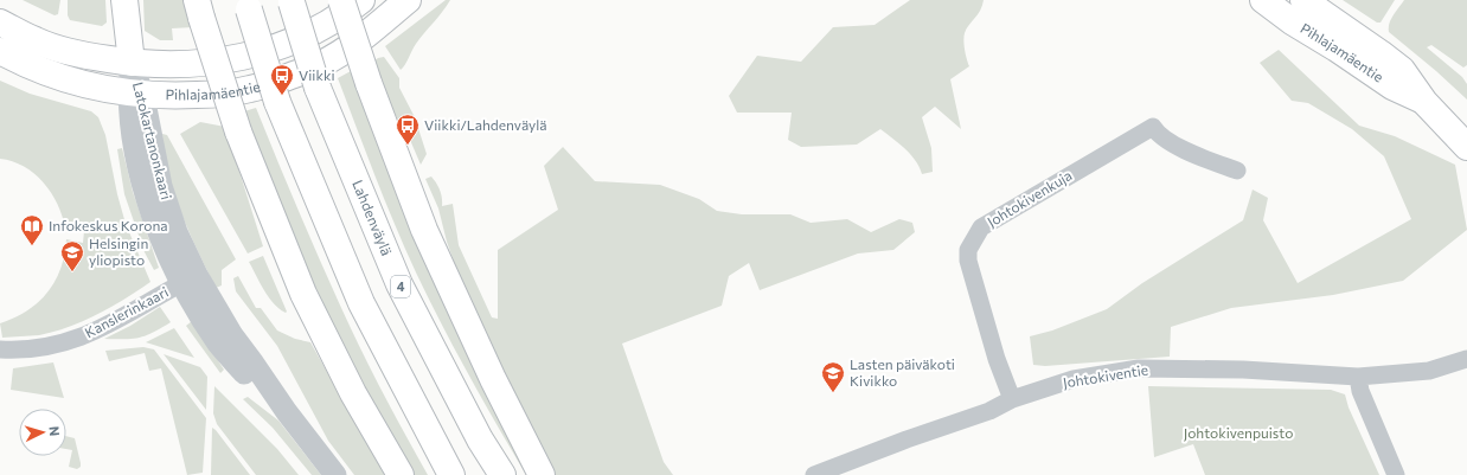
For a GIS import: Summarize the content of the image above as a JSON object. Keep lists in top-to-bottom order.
{
  "streets": {
    "main road": ["Pihlajamäentie", "Lahdenväylä", "4"],
    "street": [
      "Latokartanonkaari",
      "Johtokivenkuja",
      "Kanslerinkaari",
      "Johtokiventie"
    ]
  },
  "crossings": [
    ["Pihlajamäentie", "Latokartanonkaari"],
    ["Latokartanonkaari", "Kanslerinkaari"],
    ["Johtokivenkuja", "Johtokiventie"]
  ],
  "parks": ["Johtokivenpuisto"],
  "places": {
    "bus stop": ["Viikki", "Viikki/Lahdenväylä"],
    "library": ["Infokeskus Korona"],
    "school or university": ["Helsingin yliopisto", "Lasten päiväkoti Kivikko"]
  },
  "north": "right"
}
